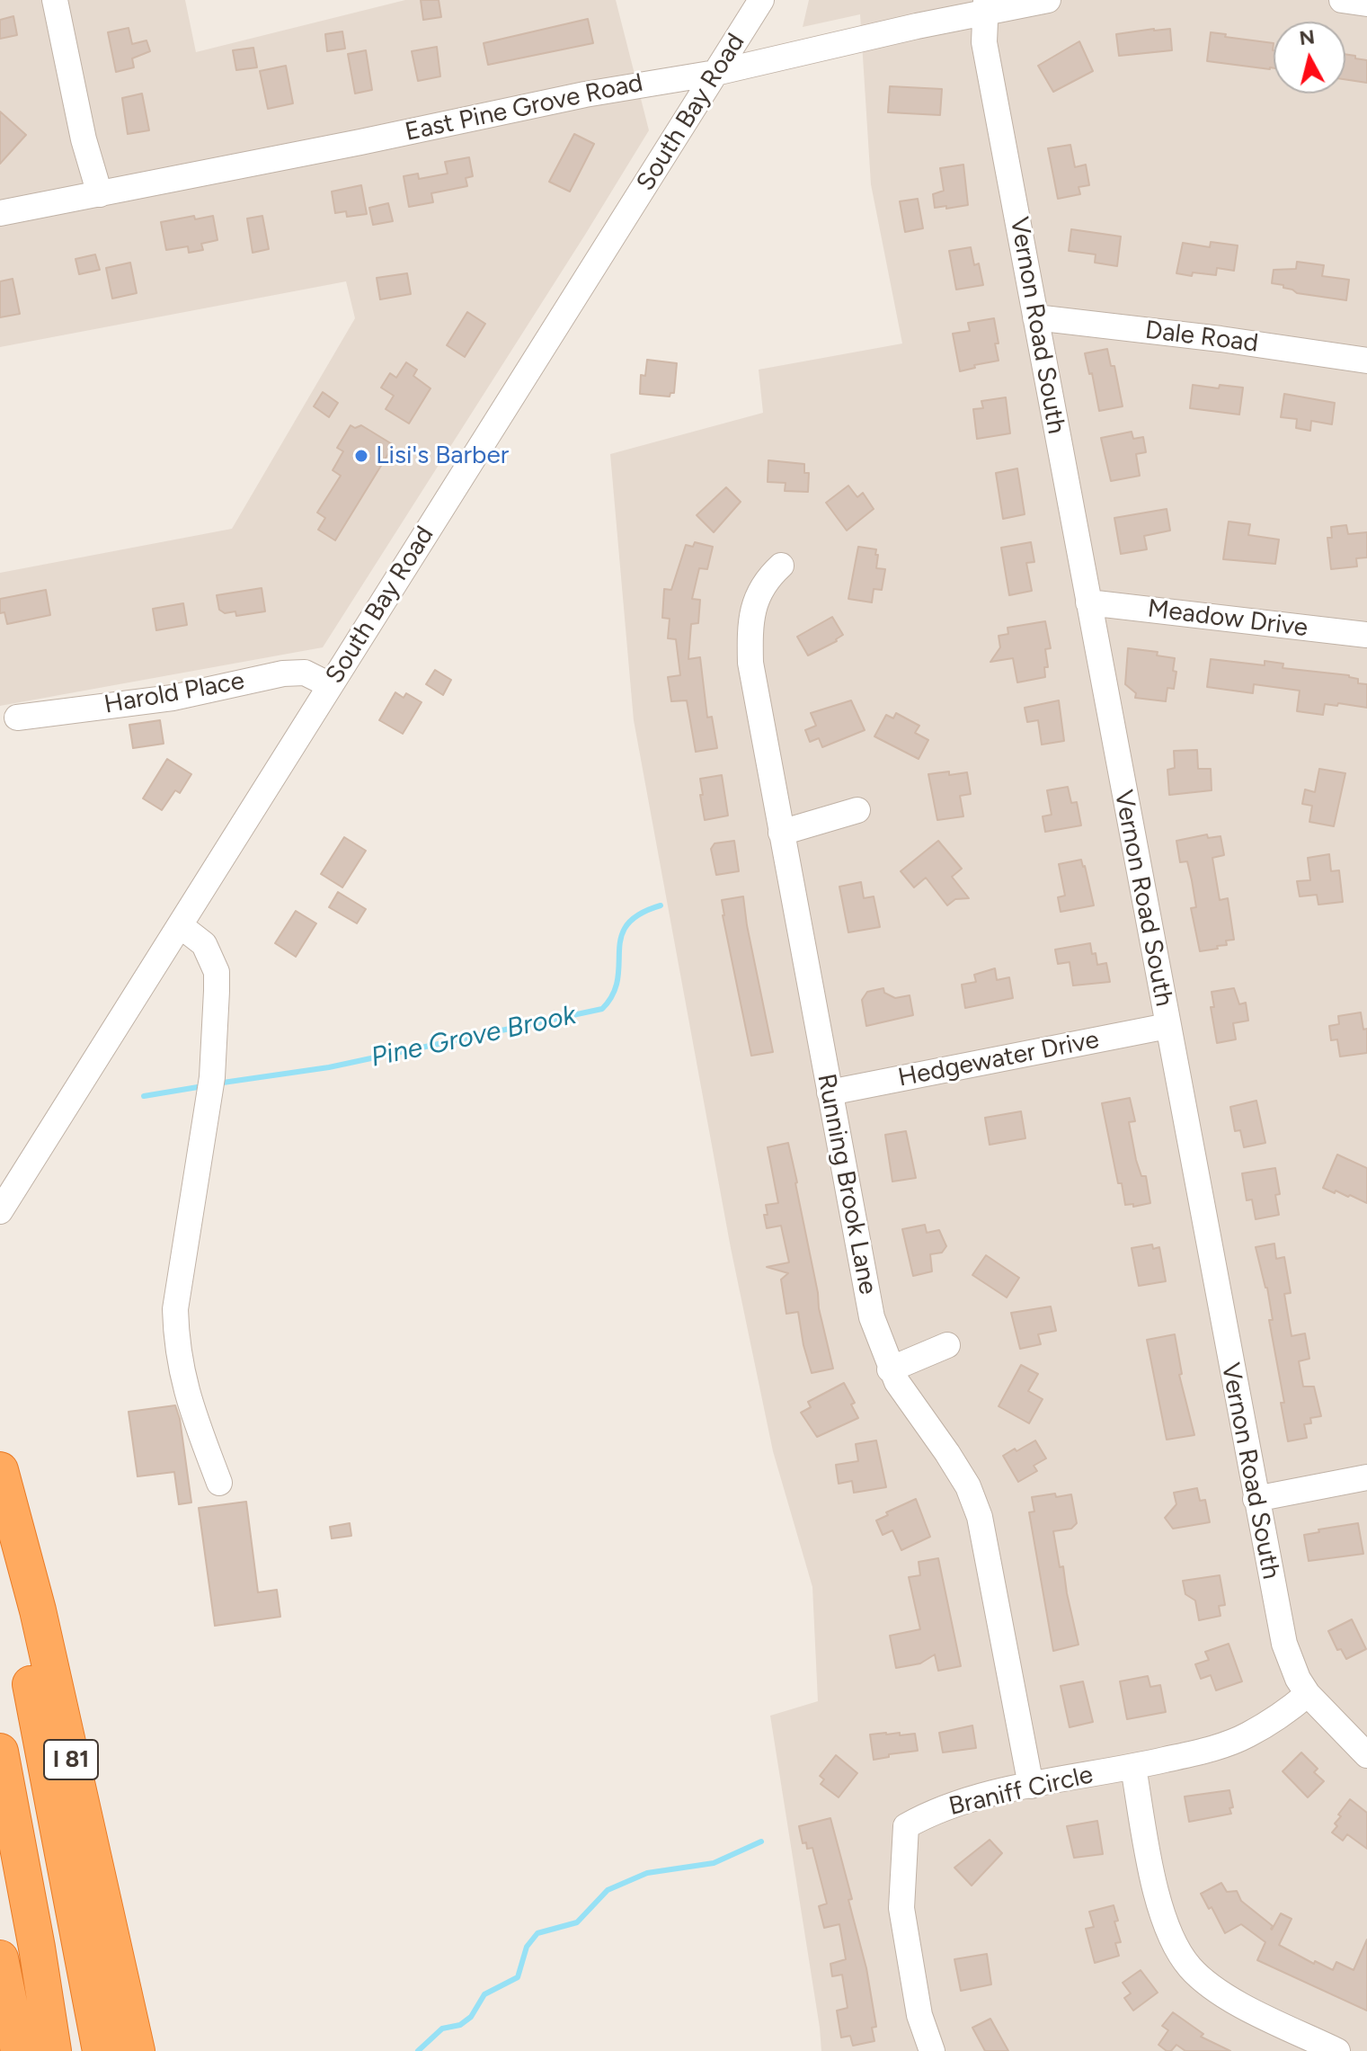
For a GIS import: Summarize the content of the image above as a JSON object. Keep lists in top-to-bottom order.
{
  "streets": {
    "highway": ["I 81"],
    "street": [
      "East Pine Grove Road",
      "South Bay Road",
      "Vernon Road South",
      "Dale Road",
      "Meadow Drive",
      "Harold Place",
      "Hedgewater Drive",
      "Running Brook Lane",
      "Braniff Circle"
    ]
  },
  "crossings": [
    ["East Pine Grove Road", "South Bay Road"],
    ["East Pine Grove Road", "Vernon Road South"],
    ["South Bay Road", "Harold Place"],
    ["Vernon Road South", "Dale Road"],
    ["Vernon Road South", "Meadow Drive"],
    ["Vernon Road South", "Hedgewater Drive"],
    ["Vernon Road South", "Braniff Circle"],
    ["Hedgewater Drive", "Running Brook Lane"],
    ["Running Brook Lane", "Braniff Circle"]
  ],
  "water": ["Pine Grove Brook"],
  "places": ["Lisi's Barber"],
  "north": "top"
}
